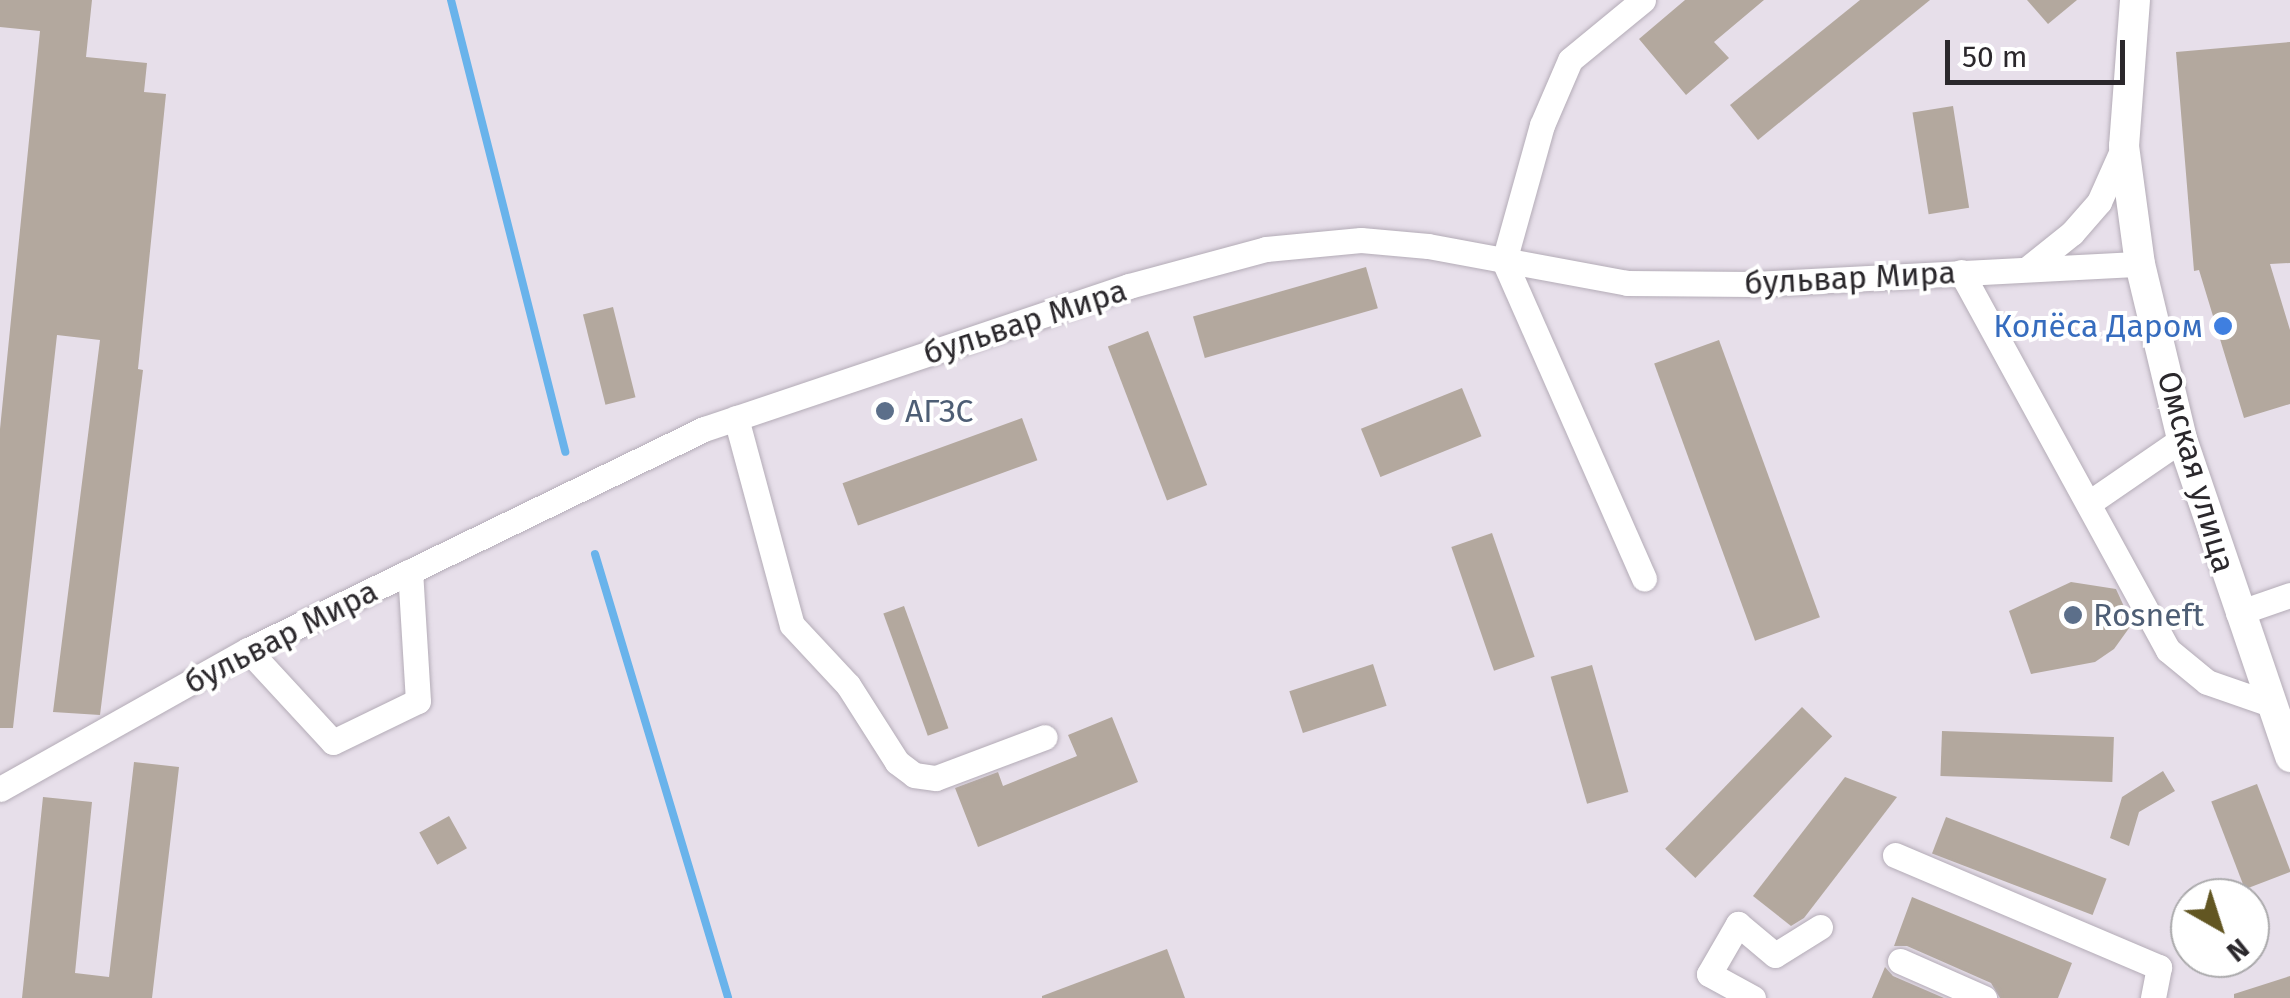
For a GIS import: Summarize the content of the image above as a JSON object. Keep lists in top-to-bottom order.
{
  "streets": {
    "main road": ["Омская улица"],
    "street": ["бульвар Мира"]
  },
  "crossings": [
    ["бульвар Мира", "Омская улица"]
  ],
  "places": ["Колёса Даром", "АГЗС", "Rosneft"],
  "scale_bar": "50 m",
  "north": "bottom right"
}
